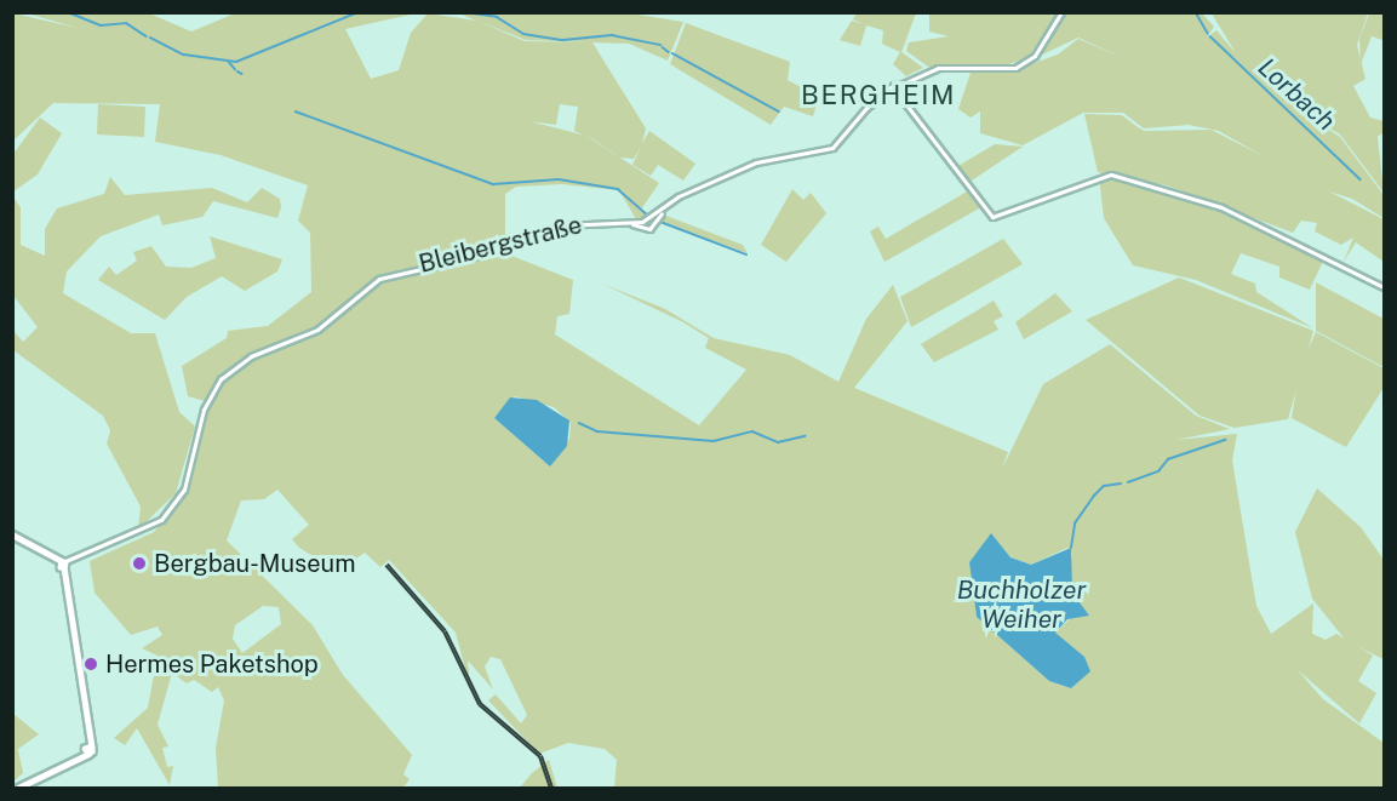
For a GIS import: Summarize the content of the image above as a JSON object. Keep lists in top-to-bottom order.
{
  "streets": {
    "street": ["Bleibergstraße"]
  },
  "districts": ["BERGHEIM"],
  "water": ["Lorbach", "Buchholzer Weiher"],
  "places": ["Bergbau-Museum", "Hermes Paketshop"]
}
